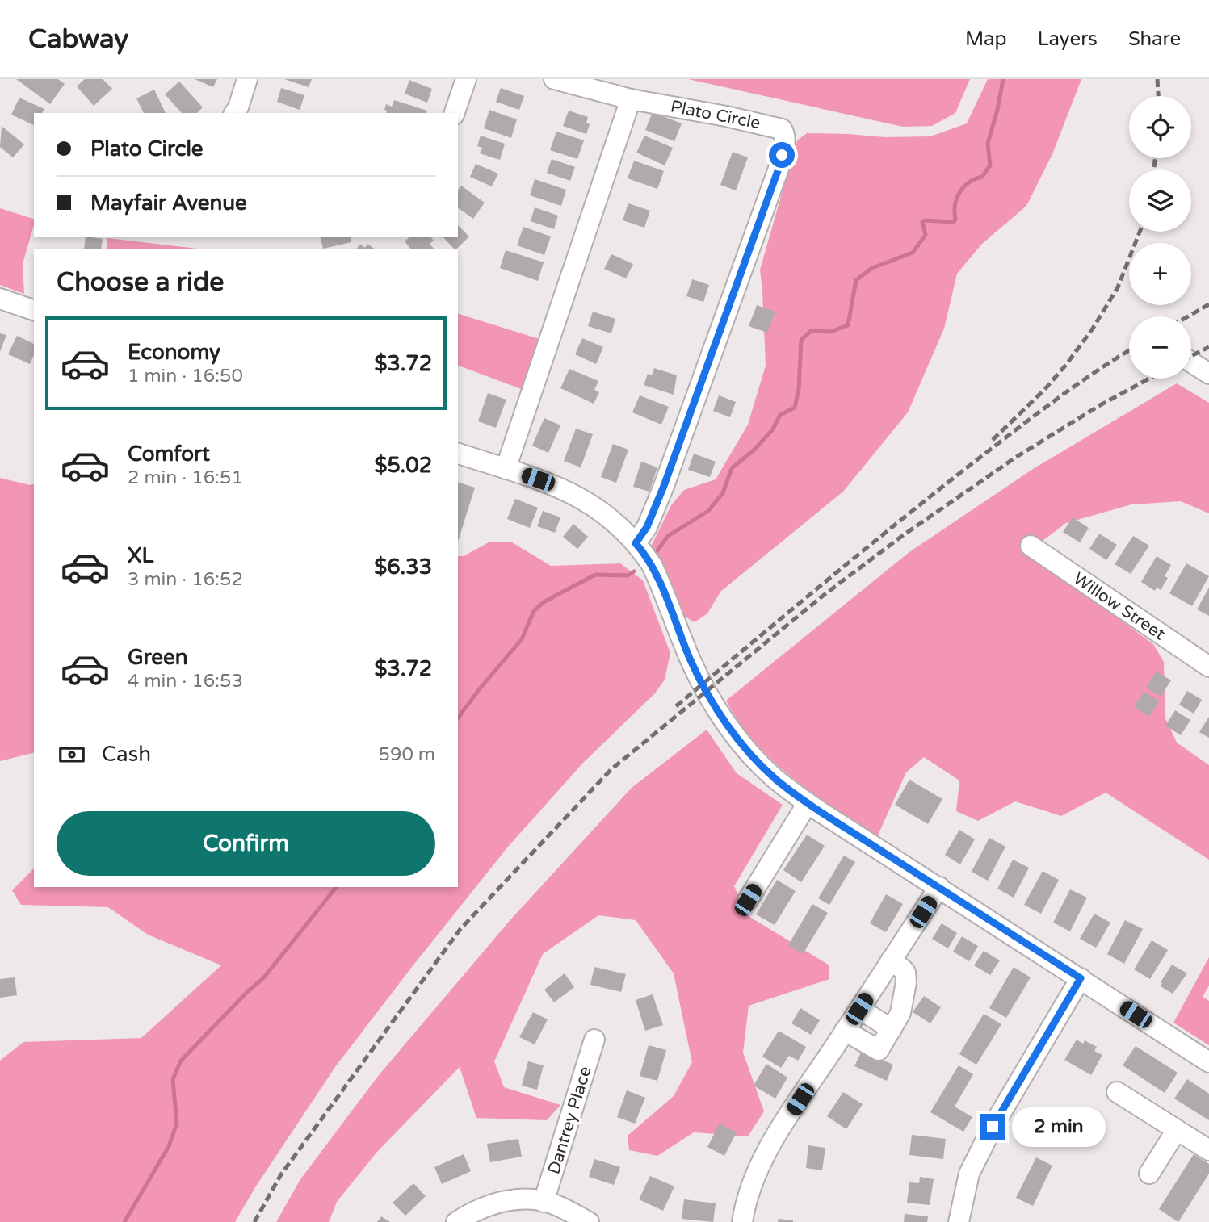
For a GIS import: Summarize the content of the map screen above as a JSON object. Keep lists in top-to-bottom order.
{
  "streets": {
    "street": ["Plato Circle", "Willow Street", "Dantrey Place"]
  },
  "page": {
    "header": "Cabway",
    "nav": ["Map", "Layers", "Share"],
    "map_buttons": ["+", "−"],
    "banner": ["Plato Circle", "Mayfair Avenue"],
    "heading": "Choose a ride",
    "list": [
      {
        "name": "Economy",
        "note": "1 min · 16:50",
        "value": "$3.72"
      },
      {
        "name": "Comfort",
        "note": "2 min · 16:51",
        "value": "$5.02"
      },
      {
        "name": "XL",
        "note": "3 min · 16:52",
        "value": "$6.33"
      },
      {
        "name": "Green",
        "note": "4 min · 16:53",
        "value": "$3.72"
      }
    ],
    "pay": ["Cash", "590 m"],
    "buttons": "Confirm",
    "bubble": "2 min"
  }
}
